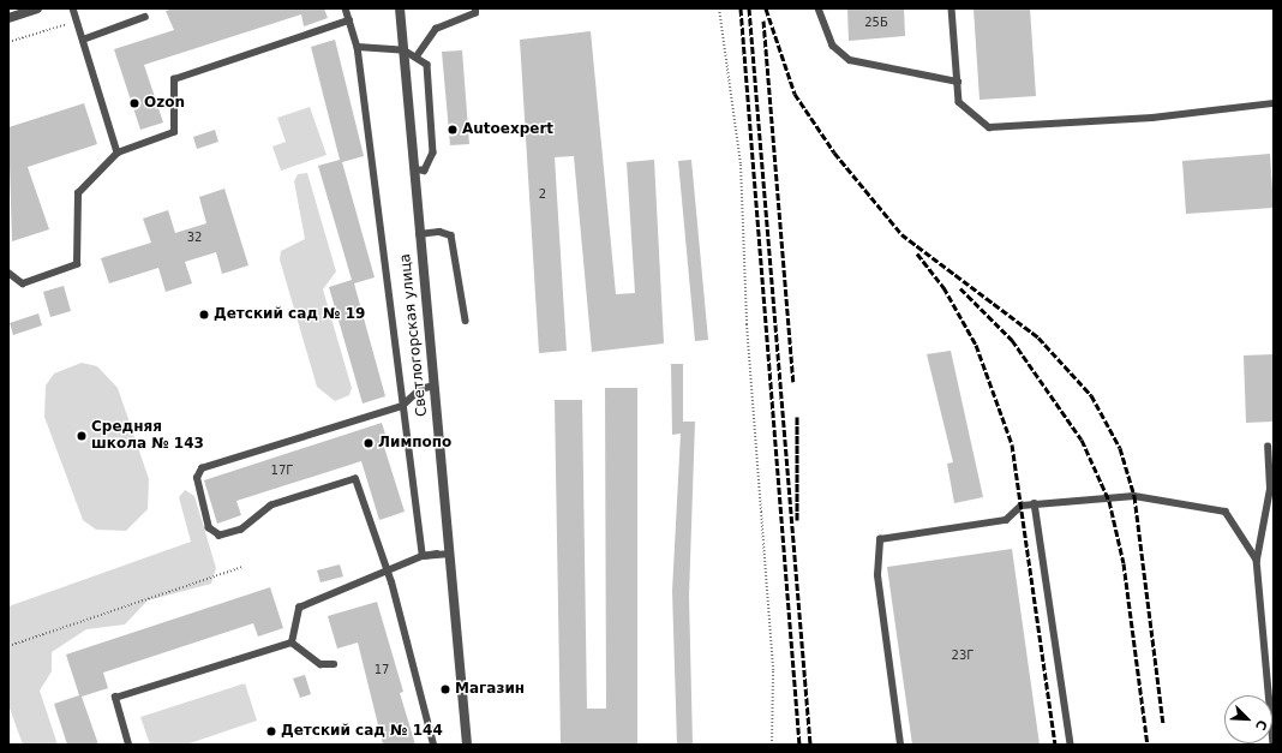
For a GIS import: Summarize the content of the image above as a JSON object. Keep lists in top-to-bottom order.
{
  "streets": {
    "street": ["Светлогорская улица"]
  },
  "places": [
    "Ozon",
    "Autoexpert",
    "Детский сад № 19",
    "Средняя школа № 143",
    "Лимпопо",
    "Магазин",
    "Детский сад № 144"
  ],
  "house_numbers": [
    "25Б",
    "2",
    "32",
    "17Г",
    "23Г",
    "17"
  ],
  "north": "bottom right"
}
